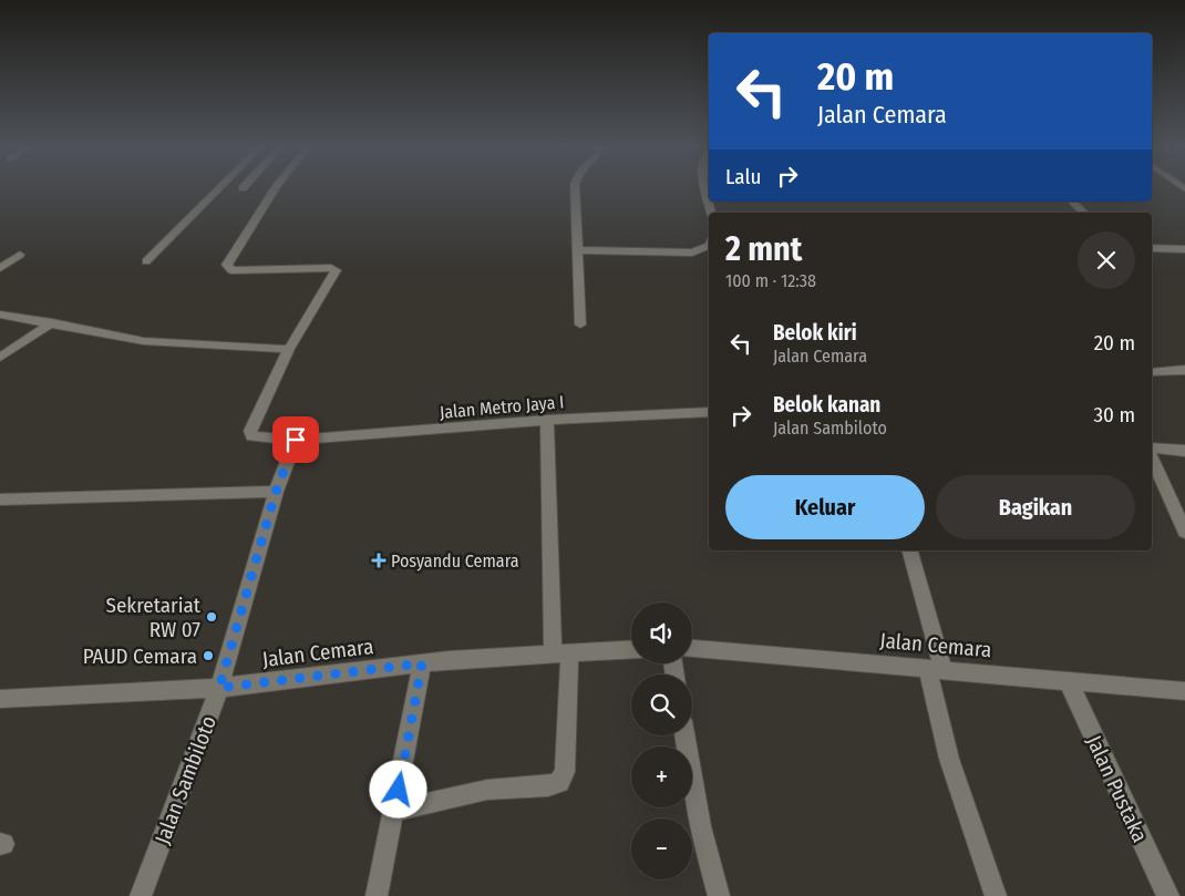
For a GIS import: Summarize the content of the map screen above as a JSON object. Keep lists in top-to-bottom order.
{
  "streets": {
    "street": [
      "Jalan Metro Jaya I",
      "Jalan Cemara",
      "Jalan Sambiloto",
      "Jalan Pustaka"
    ]
  },
  "crossings": [
    ["Jalan Metro Jaya I", "Jalan Sambiloto"],
    ["Jalan Cemara", "Jalan Sambiloto"],
    ["Jalan Cemara", "Jalan Pustaka"]
  ],
  "places": {
    "health": ["Posyandu Cemara"],
    "other": ["Sekretariat RW 07", "PAUD Cemara"]
  },
  "page": {
    "turn": ["20 m", "Jalan Cemara"],
    "then": "Lalu",
    "heading": ["2 mnt", "100 m · 12:38"],
    "list": [
      {
        "name": "Belok kiri",
        "note": "Jalan Cemara",
        "value": "20 m"
      },
      {
        "name": "Belok kanan",
        "note": "Jalan Sambiloto",
        "value": "30 m"
      }
    ],
    "buttons": ["Keluar", "Bagikan"],
    "map_buttons": ["+", "−"]
  }
}
